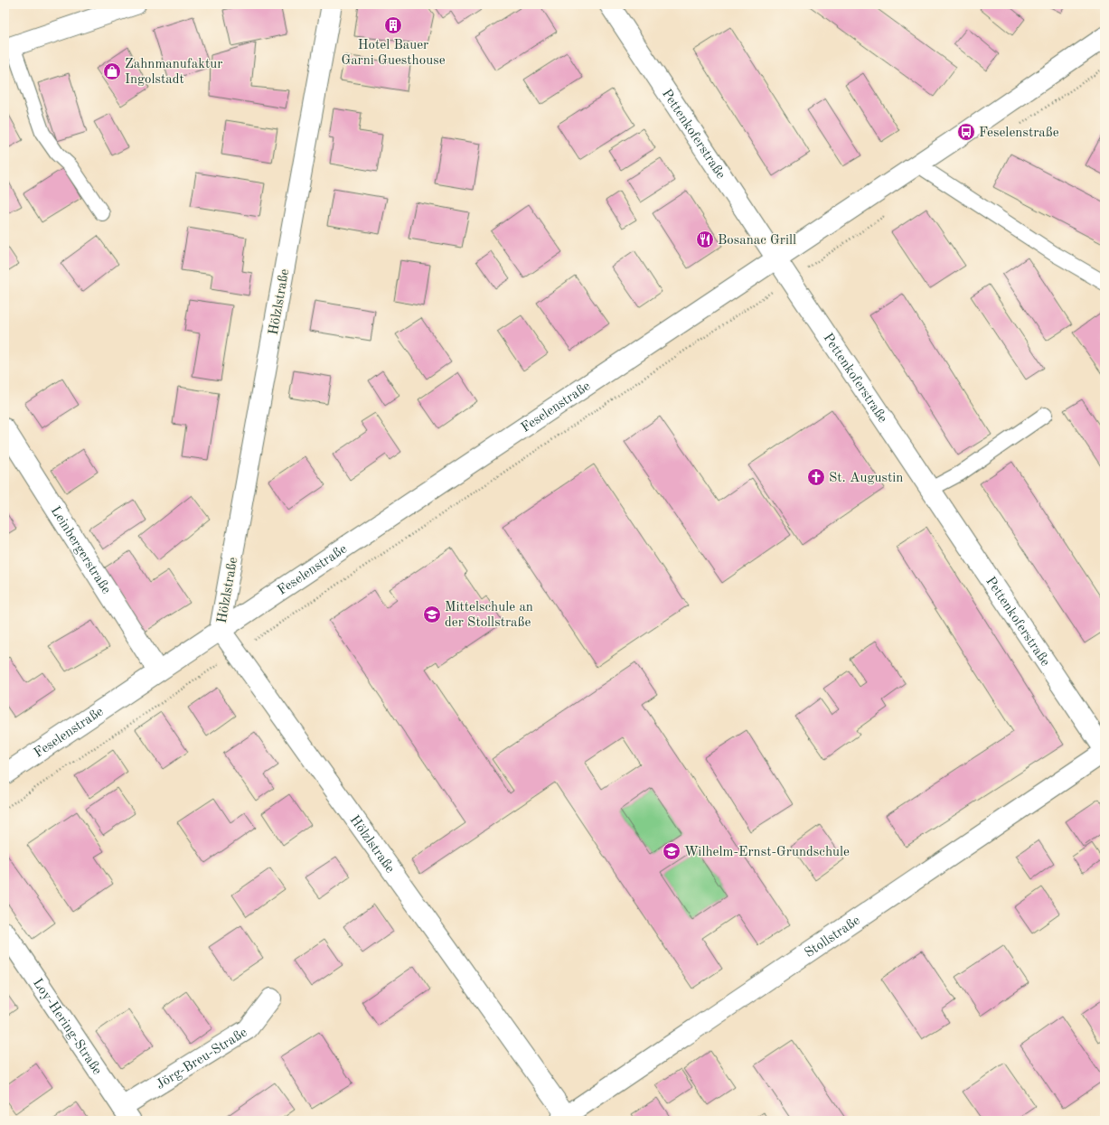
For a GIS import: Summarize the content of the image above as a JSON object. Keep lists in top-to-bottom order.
{
  "streets": {
    "street": [
      "Pettenkoferstraße",
      "Hölzlstraße",
      "Feselenstraße",
      "Leinbergerstraße",
      "Stollstraße",
      "Loy-Hering-Straße",
      "Jörg-Breu-Straße"
    ]
  },
  "crossings": [
    ["Pettenkoferstraße", "Feselenstraße"],
    ["Pettenkoferstraße", "Stollstraße"],
    ["Hölzlstraße", "Feselenstraße"],
    ["Hölzlstraße", "Stollstraße"],
    ["Feselenstraße", "Leinbergerstraße"],
    ["Loy-Hering-Straße", "Jörg-Breu-Straße"]
  ],
  "places": {
    "building": ["Hotel Bauer Garni Guesthouse"],
    "shop": ["Zahnmanufaktur Ingolstadt"],
    "bus stop": ["Feselenstraße"],
    "restaurant": ["Bosanac Grill"],
    "church": ["St. Augustin"],
    "school or university": ["Mittelschule an der Stollstraße", "Wilhelm-Ernst-Grundschule"]
  }
}
